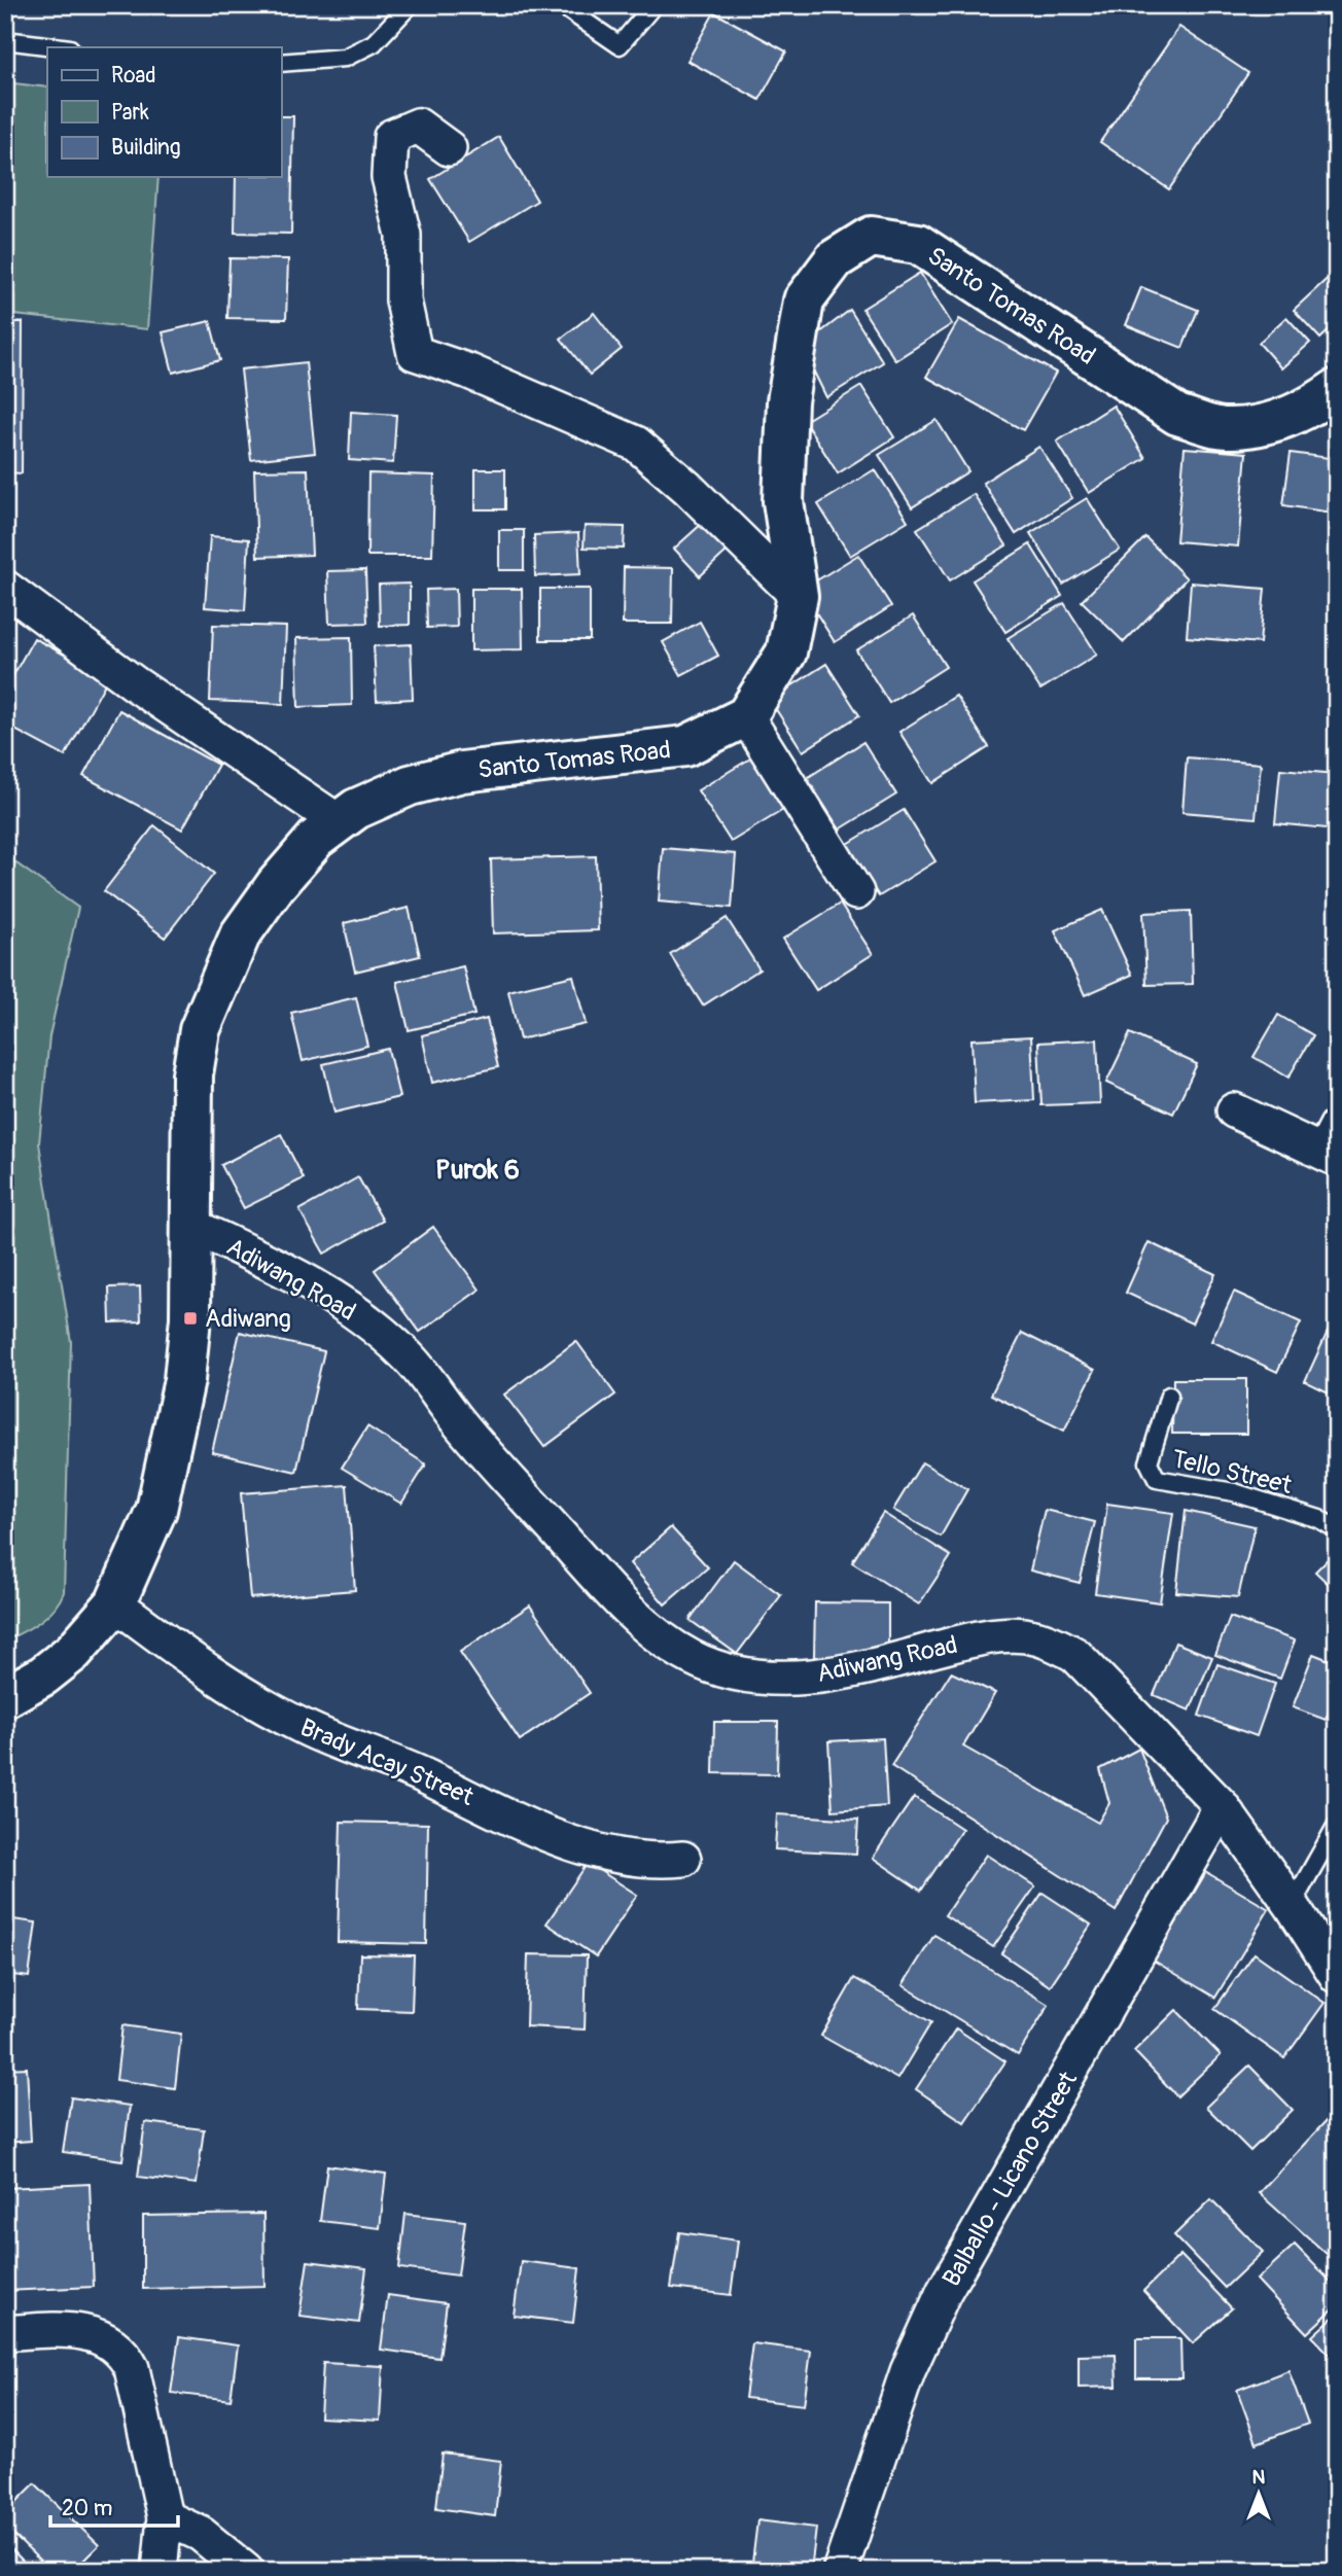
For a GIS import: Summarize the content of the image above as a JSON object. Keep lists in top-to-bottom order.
{
  "streets": {
    "street": [
      "Santo Tomas Road",
      "Adiwang Road",
      "Brady Acay Street",
      "Balballo - Licano Street"
    ],
    "lane": ["Tello Street"]
  },
  "crossings": [
    ["Santo Tomas Road", "Adiwang Road"],
    ["Santo Tomas Road", "Brady Acay Street"],
    ["Adiwang Road", "Balballo - Licano Street"]
  ],
  "districts": ["Purok 6"],
  "places": {
    "transit": ["Adiwang"]
  },
  "legend": ["Road", "Park", "Building"],
  "scale_bar": "20 m",
  "north": "top"
}
